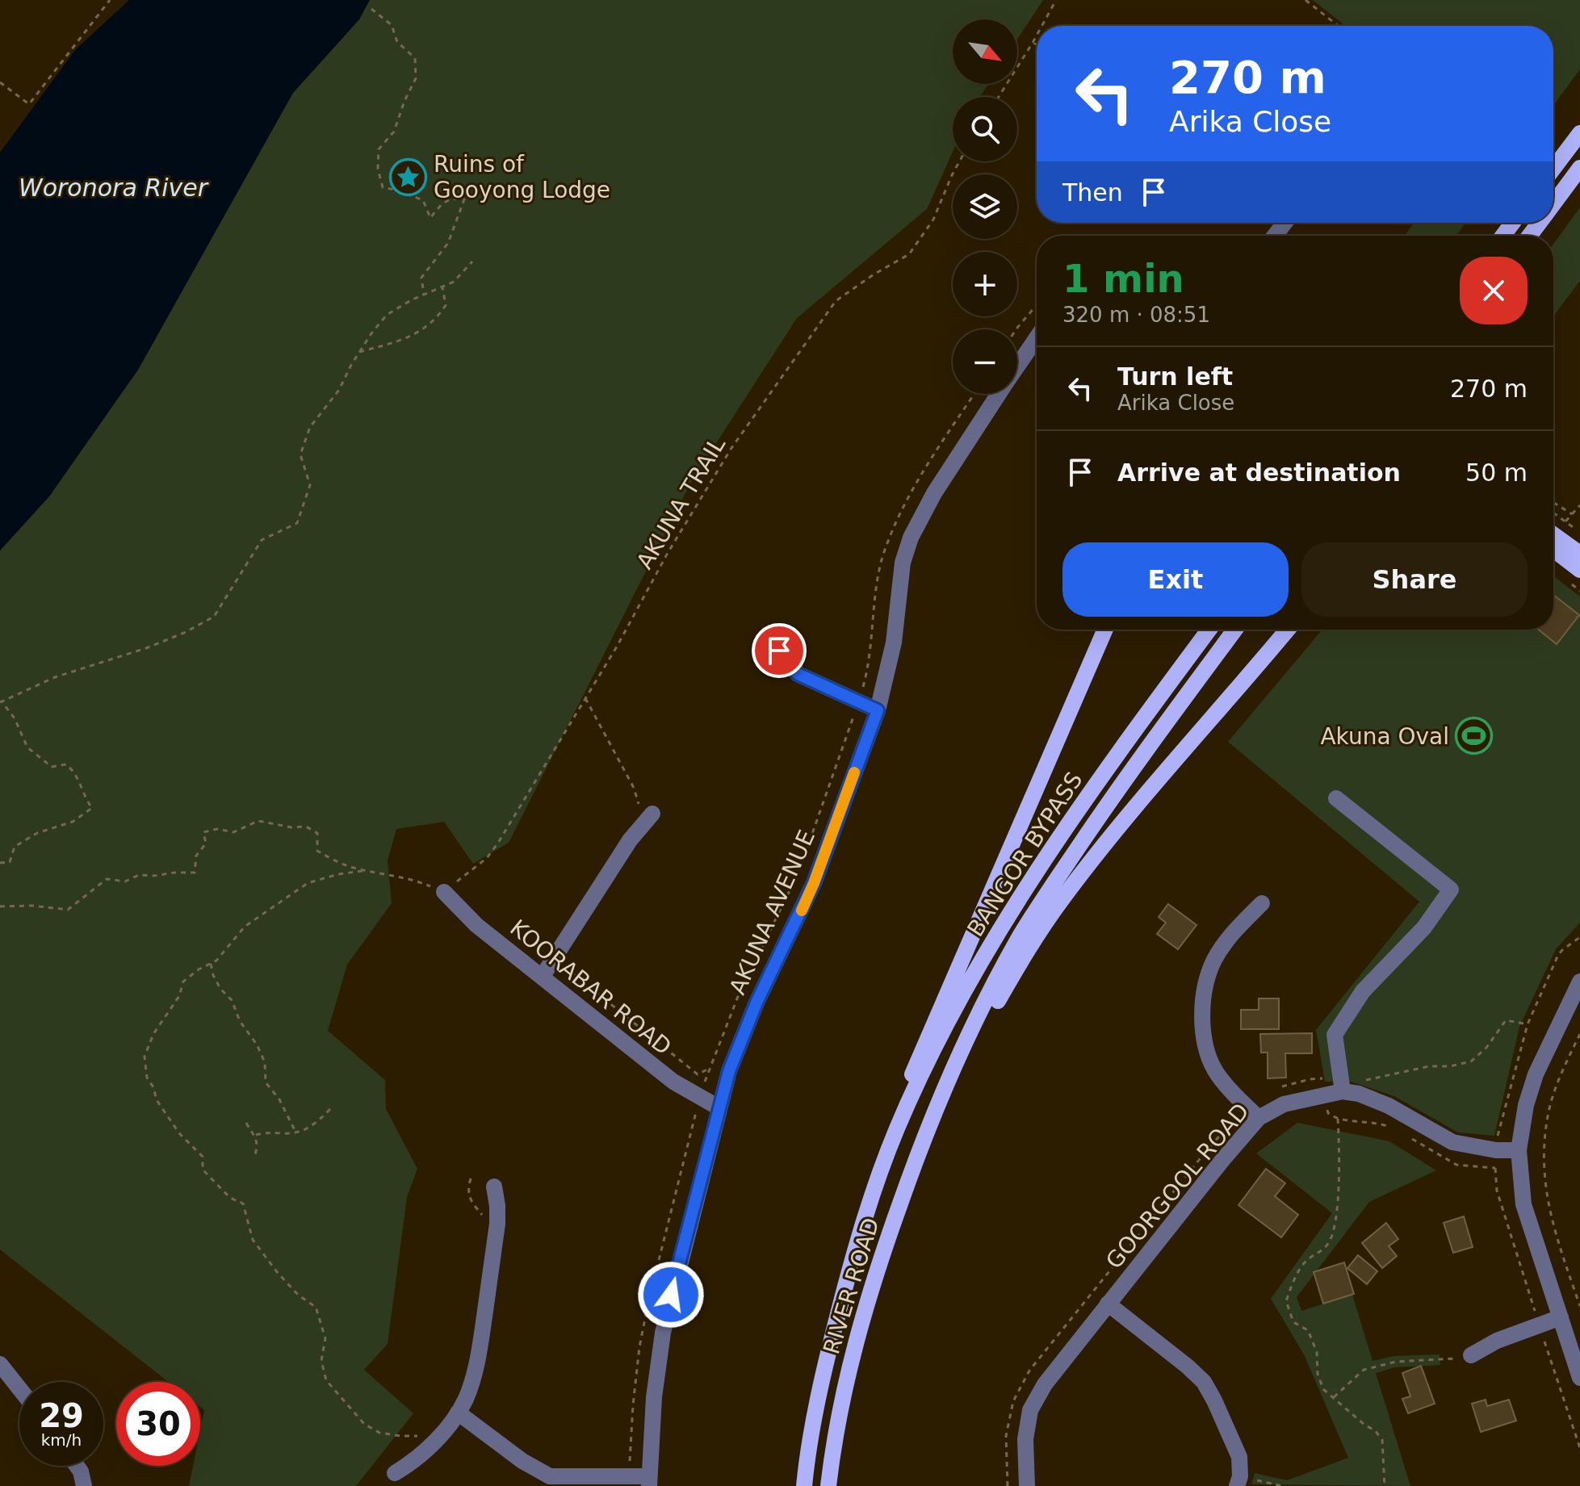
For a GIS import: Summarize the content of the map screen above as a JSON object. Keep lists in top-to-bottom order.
{
  "streets": {
    "main road": ["BANGOR BYPASS", "RIVER ROAD"],
    "street": ["AKUNA AVENUE", "KOORABAR ROAD", "GOORGOOL ROAD"],
    "path": ["AKUNA TRAIL"]
  },
  "crossings": [
    ["AKUNA TRAIL", "KOORABAR ROAD"],
    ["BANGOR BYPASS", "RIVER ROAD"],
    ["AKUNA AVENUE", "KOORABAR ROAD"]
  ],
  "water": ["Woronora River"],
  "places": {
    "place": ["Ruins of Gooyong Lodge"],
    "sports": ["Akuna Oval"]
  },
  "north": "bottom right",
  "page": {
    "map_buttons": ["+", "−"],
    "turn": ["270 m", "Arika Close"],
    "then": "Then",
    "heading": ["1 min", "320 m · 08:51"],
    "list": [
      {
        "name": "Turn left",
        "note": "Arika Close",
        "value": "270 m"
      },
      {
        "name": "Arrive at destination",
        "value": "50 m"
      }
    ],
    "buttons": ["Exit", "Share"],
    "speed": "29 km/h",
    "limit": "30"
  }
}
